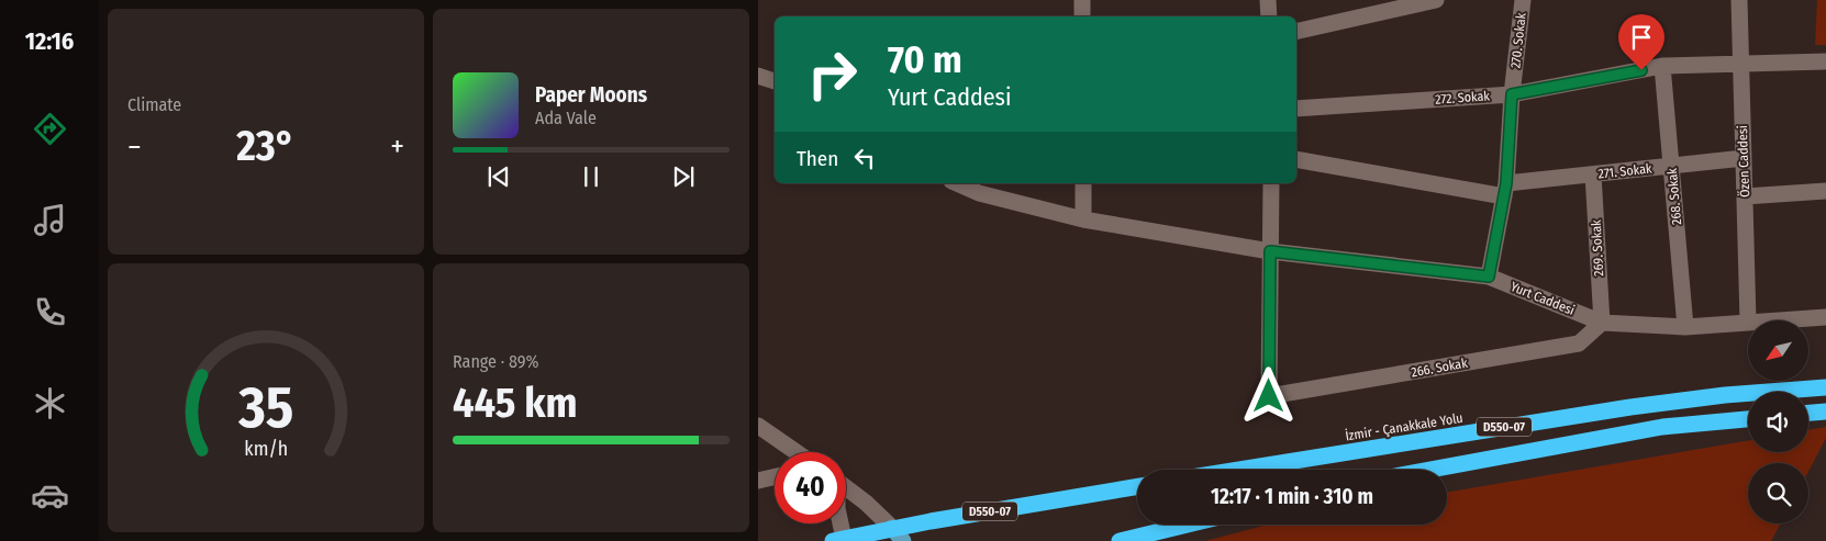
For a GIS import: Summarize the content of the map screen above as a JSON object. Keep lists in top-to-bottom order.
{
  "streets": {
    "highway": ["İzmir - Çanakkale Yolu", "D550-07"],
    "street": [
      "270. Sokak",
      "272. Sokak",
      "Özen Caddesi",
      "271. Sokak",
      "268. Sokak",
      "269. Sokak",
      "Yurt Caddesi",
      "266. Sokak"
    ]
  },
  "crossings": [
    ["270. Sokak", "272. Sokak"],
    ["270. Sokak", "271. Sokak"],
    ["270. Sokak", "Yurt Caddesi"],
    ["272. Sokak", "Özen Caddesi"],
    ["272. Sokak", "268. Sokak"],
    ["Özen Caddesi", "271. Sokak"],
    ["271. Sokak", "268. Sokak"],
    ["271. Sokak", "269. Sokak"],
    ["268. Sokak", "Yurt Caddesi"],
    ["269. Sokak", "Yurt Caddesi"],
    ["269. Sokak", "266. Sokak"],
    ["Yurt Caddesi", "266. Sokak"]
  ],
  "north": "bottom left",
  "page": {
    "tabs": "12:16",
    "tile": [
      "Climate",
      ["Range · 89%", "445 km"]
    ],
    "turn": ["70 m", "Yurt Caddesi"],
    "song": ["Paper Moons", "Ada Vale"],
    "heat": ["−", "23°", "+"],
    "then": "Then",
    "limit": "40",
    "trip": "12:17 · 1 min · 310 m",
    "gauge": ["35", "km/h"]
  }
}
